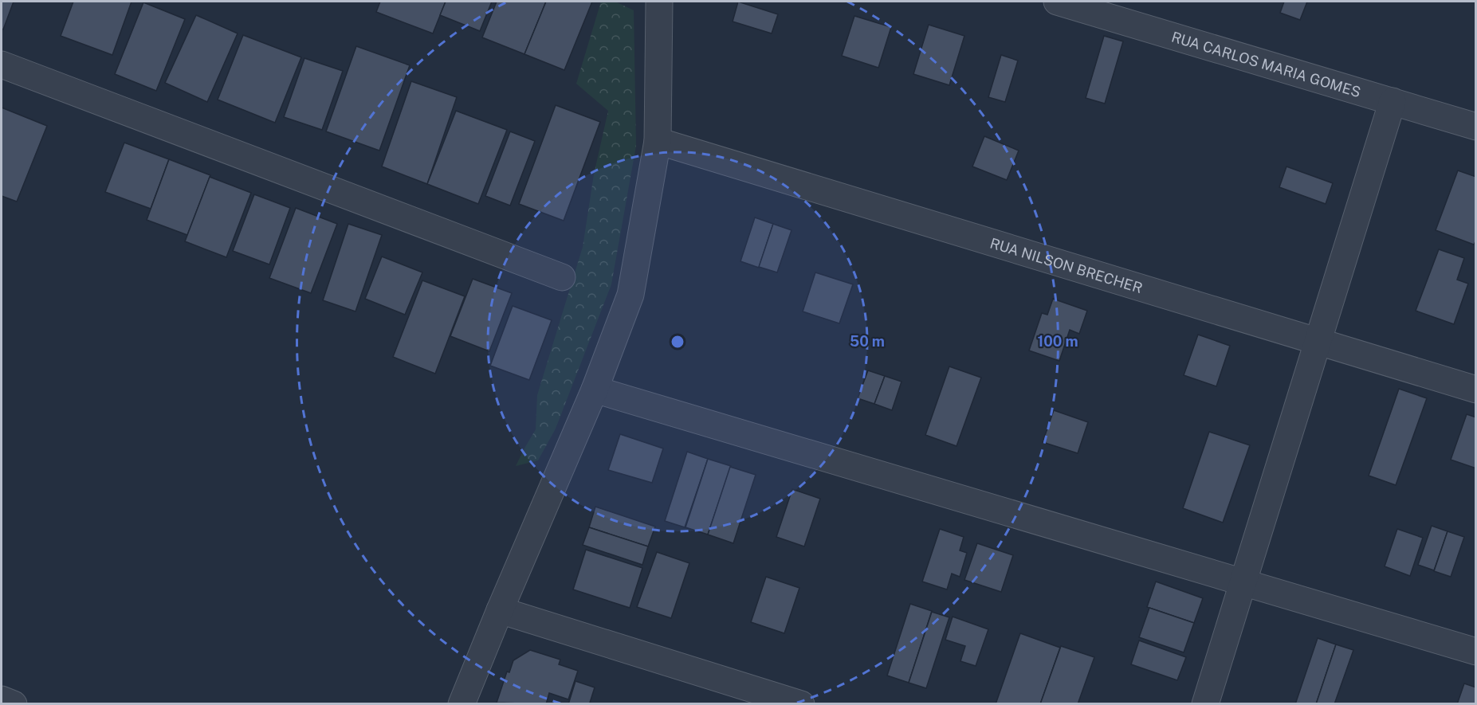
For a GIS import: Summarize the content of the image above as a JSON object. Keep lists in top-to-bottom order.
{
  "streets": {
    "street": ["RUA CARLOS MARIA GOMES", "RUA NILSON BRECHER"]
  },
  "rings": ["50 m", "100 m"]
}
